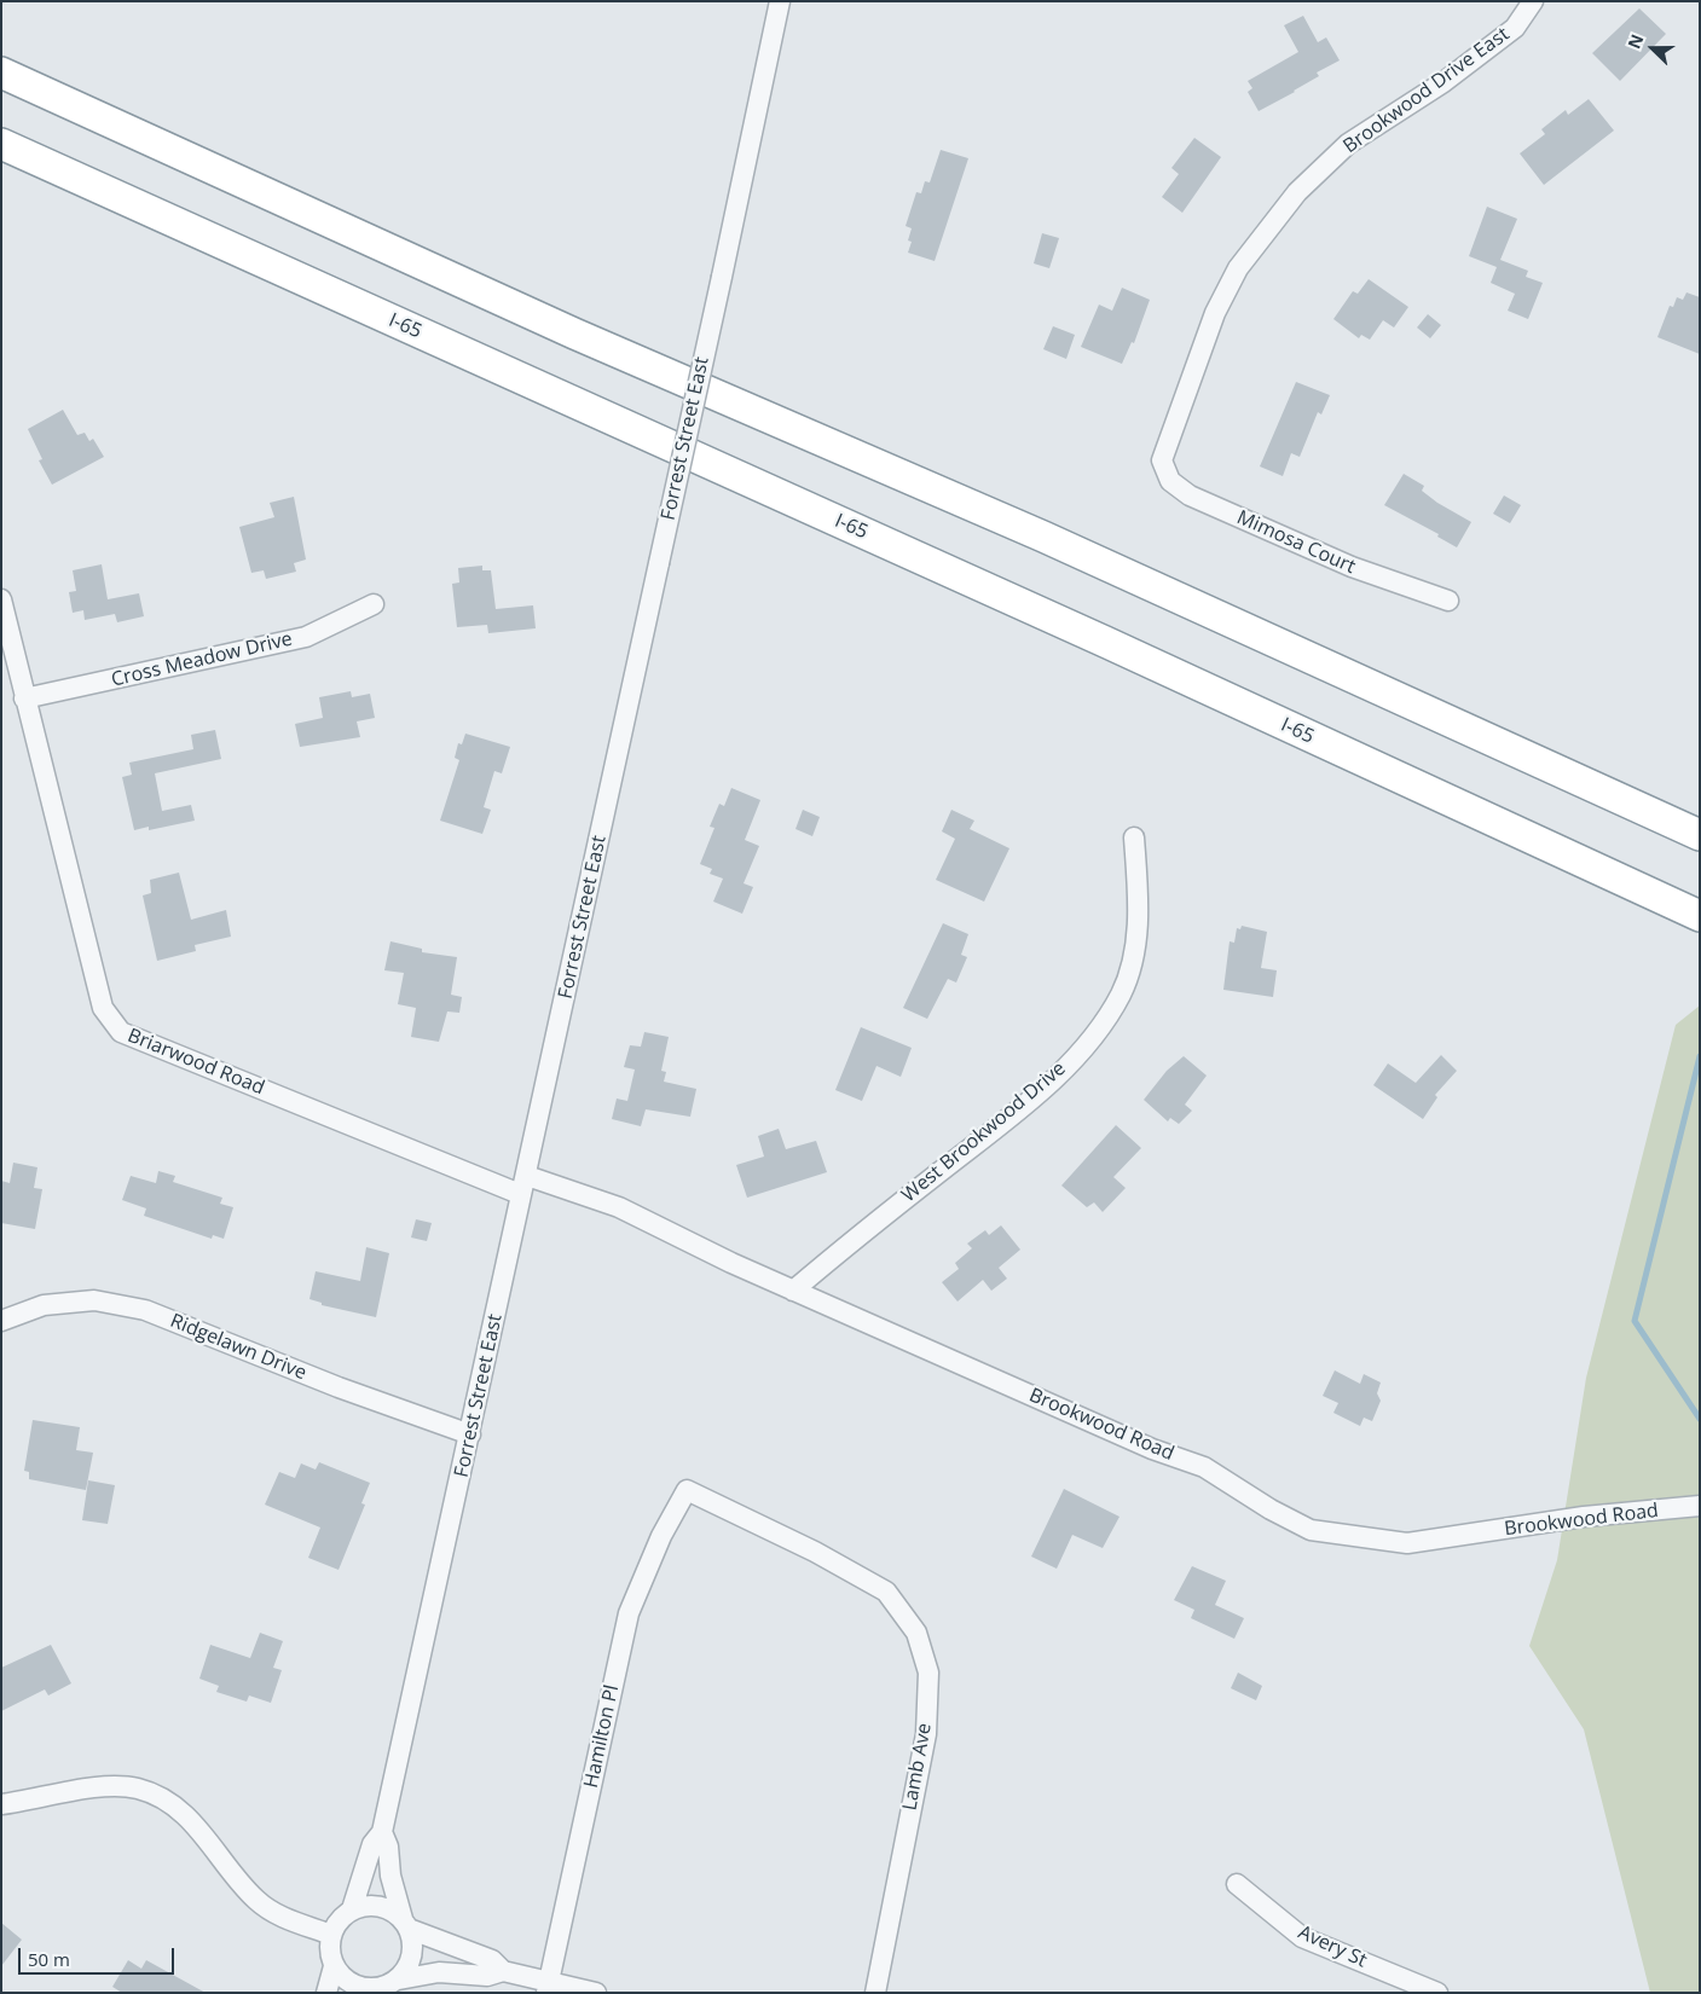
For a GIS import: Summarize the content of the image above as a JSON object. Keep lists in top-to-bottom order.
{
  "streets": {
    "highway": ["I-65"],
    "street": [
      "Brookwood Drive East",
      "Forrest Street East",
      "Mimosa Court",
      "Cross Meadow Drive",
      "Briarwood Road",
      "West Brookwood Drive",
      "Ridgelawn Drive",
      "Brookwood Road",
      "Hamilton Pl",
      "Lamb Ave",
      "Avery St"
    ]
  },
  "crossings": [
    ["Brookwood Drive East", "Mimosa Court"],
    ["Forrest Street East", "Briarwood Road"],
    ["Forrest Street East", "Ridgelawn Drive"],
    ["Forrest Street East", "Brookwood Road"],
    ["Cross Meadow Drive", "Briarwood Road"],
    ["Briarwood Road", "Brookwood Road"],
    ["West Brookwood Drive", "Brookwood Road"],
    ["Hamilton Pl", "Lamb Ave"]
  ],
  "scale_bar": "50 m",
  "north": "left"
}
